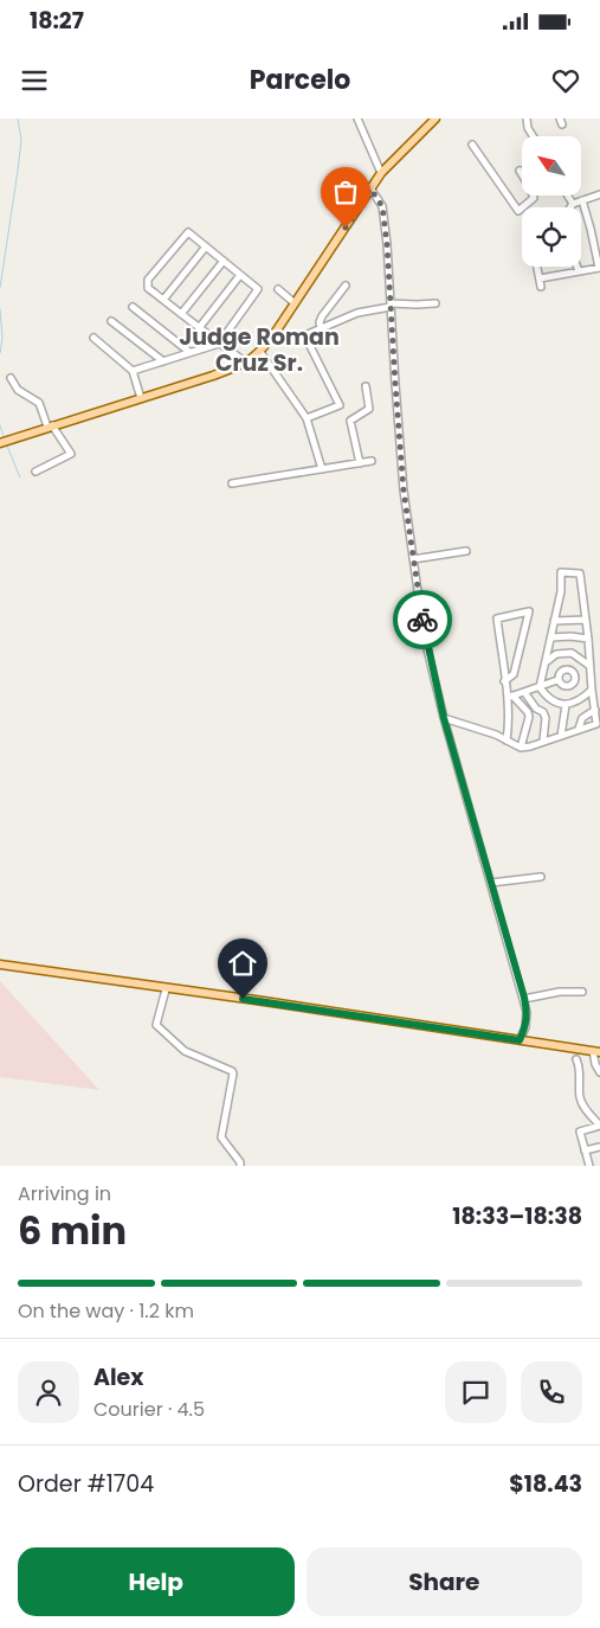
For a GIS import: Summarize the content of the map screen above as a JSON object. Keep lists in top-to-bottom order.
{
  "districts": ["Judge Roman Cruz Sr."],
  "north": "top left",
  "page": {
    "status": "18:27",
    "header": "Parcelo",
    "heading": ["6 min", "Arriving in", "18:33–18:38"],
    "panel": [
      "Alex",
      "Courier · 4.5",
      "Order #1704",
      "$18.43"
    ],
    "bar": "On the way · 1.2 km",
    "buttons": ["Help", "Share"]
  }
}
